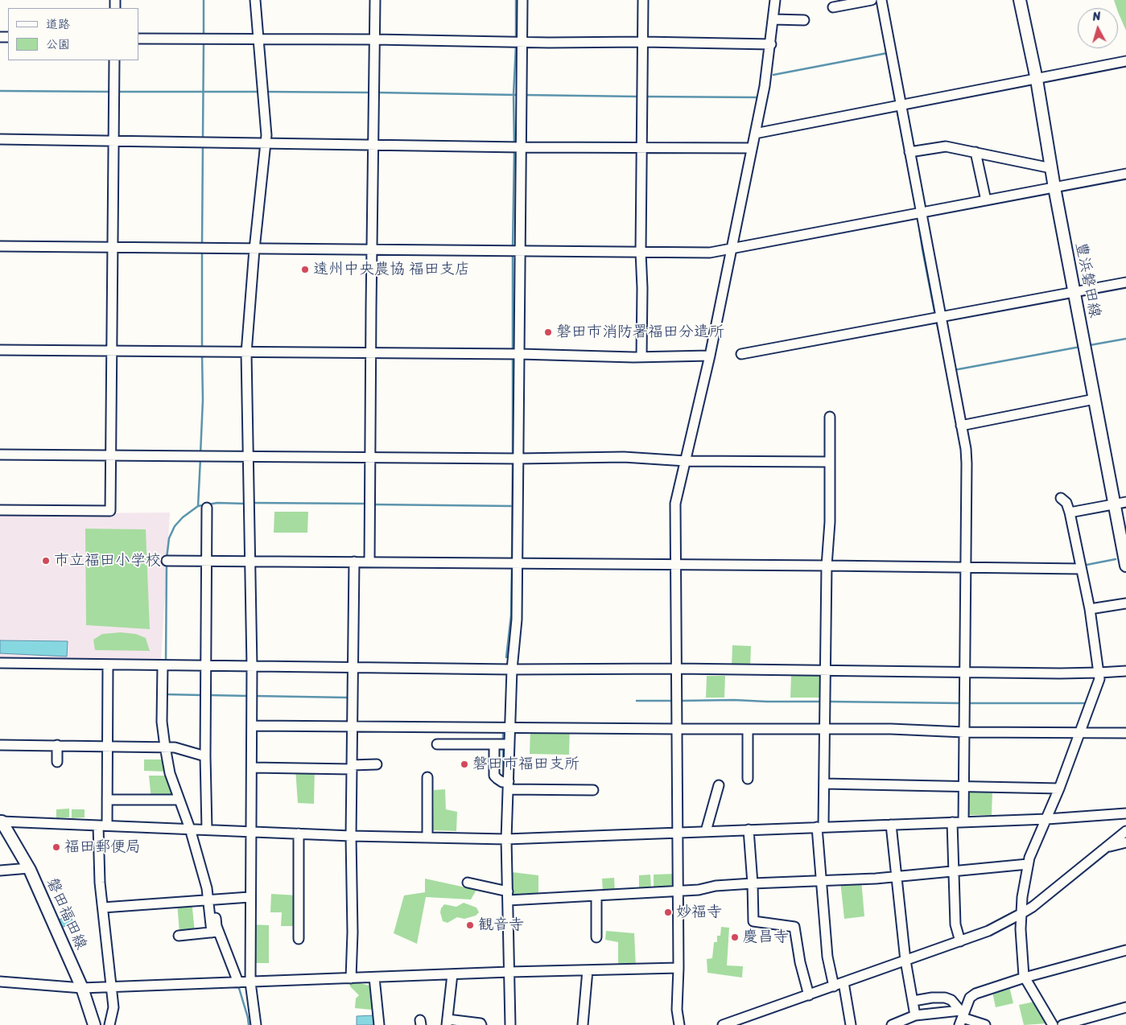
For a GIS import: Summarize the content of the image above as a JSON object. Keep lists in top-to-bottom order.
{
  "streets": {
    "main road": ["豊浜磐田線", "磐田福田線"]
  },
  "places": [
    "遠州中央農協 福田支店",
    "磐田市消防署福田分遣所",
    "市立福田小学校",
    "磐田市福田支所",
    "福田郵便局",
    "妙福寺",
    "観音寺",
    "慶昌寺"
  ],
  "legend": ["道路", "公園"],
  "north": "top"
}
